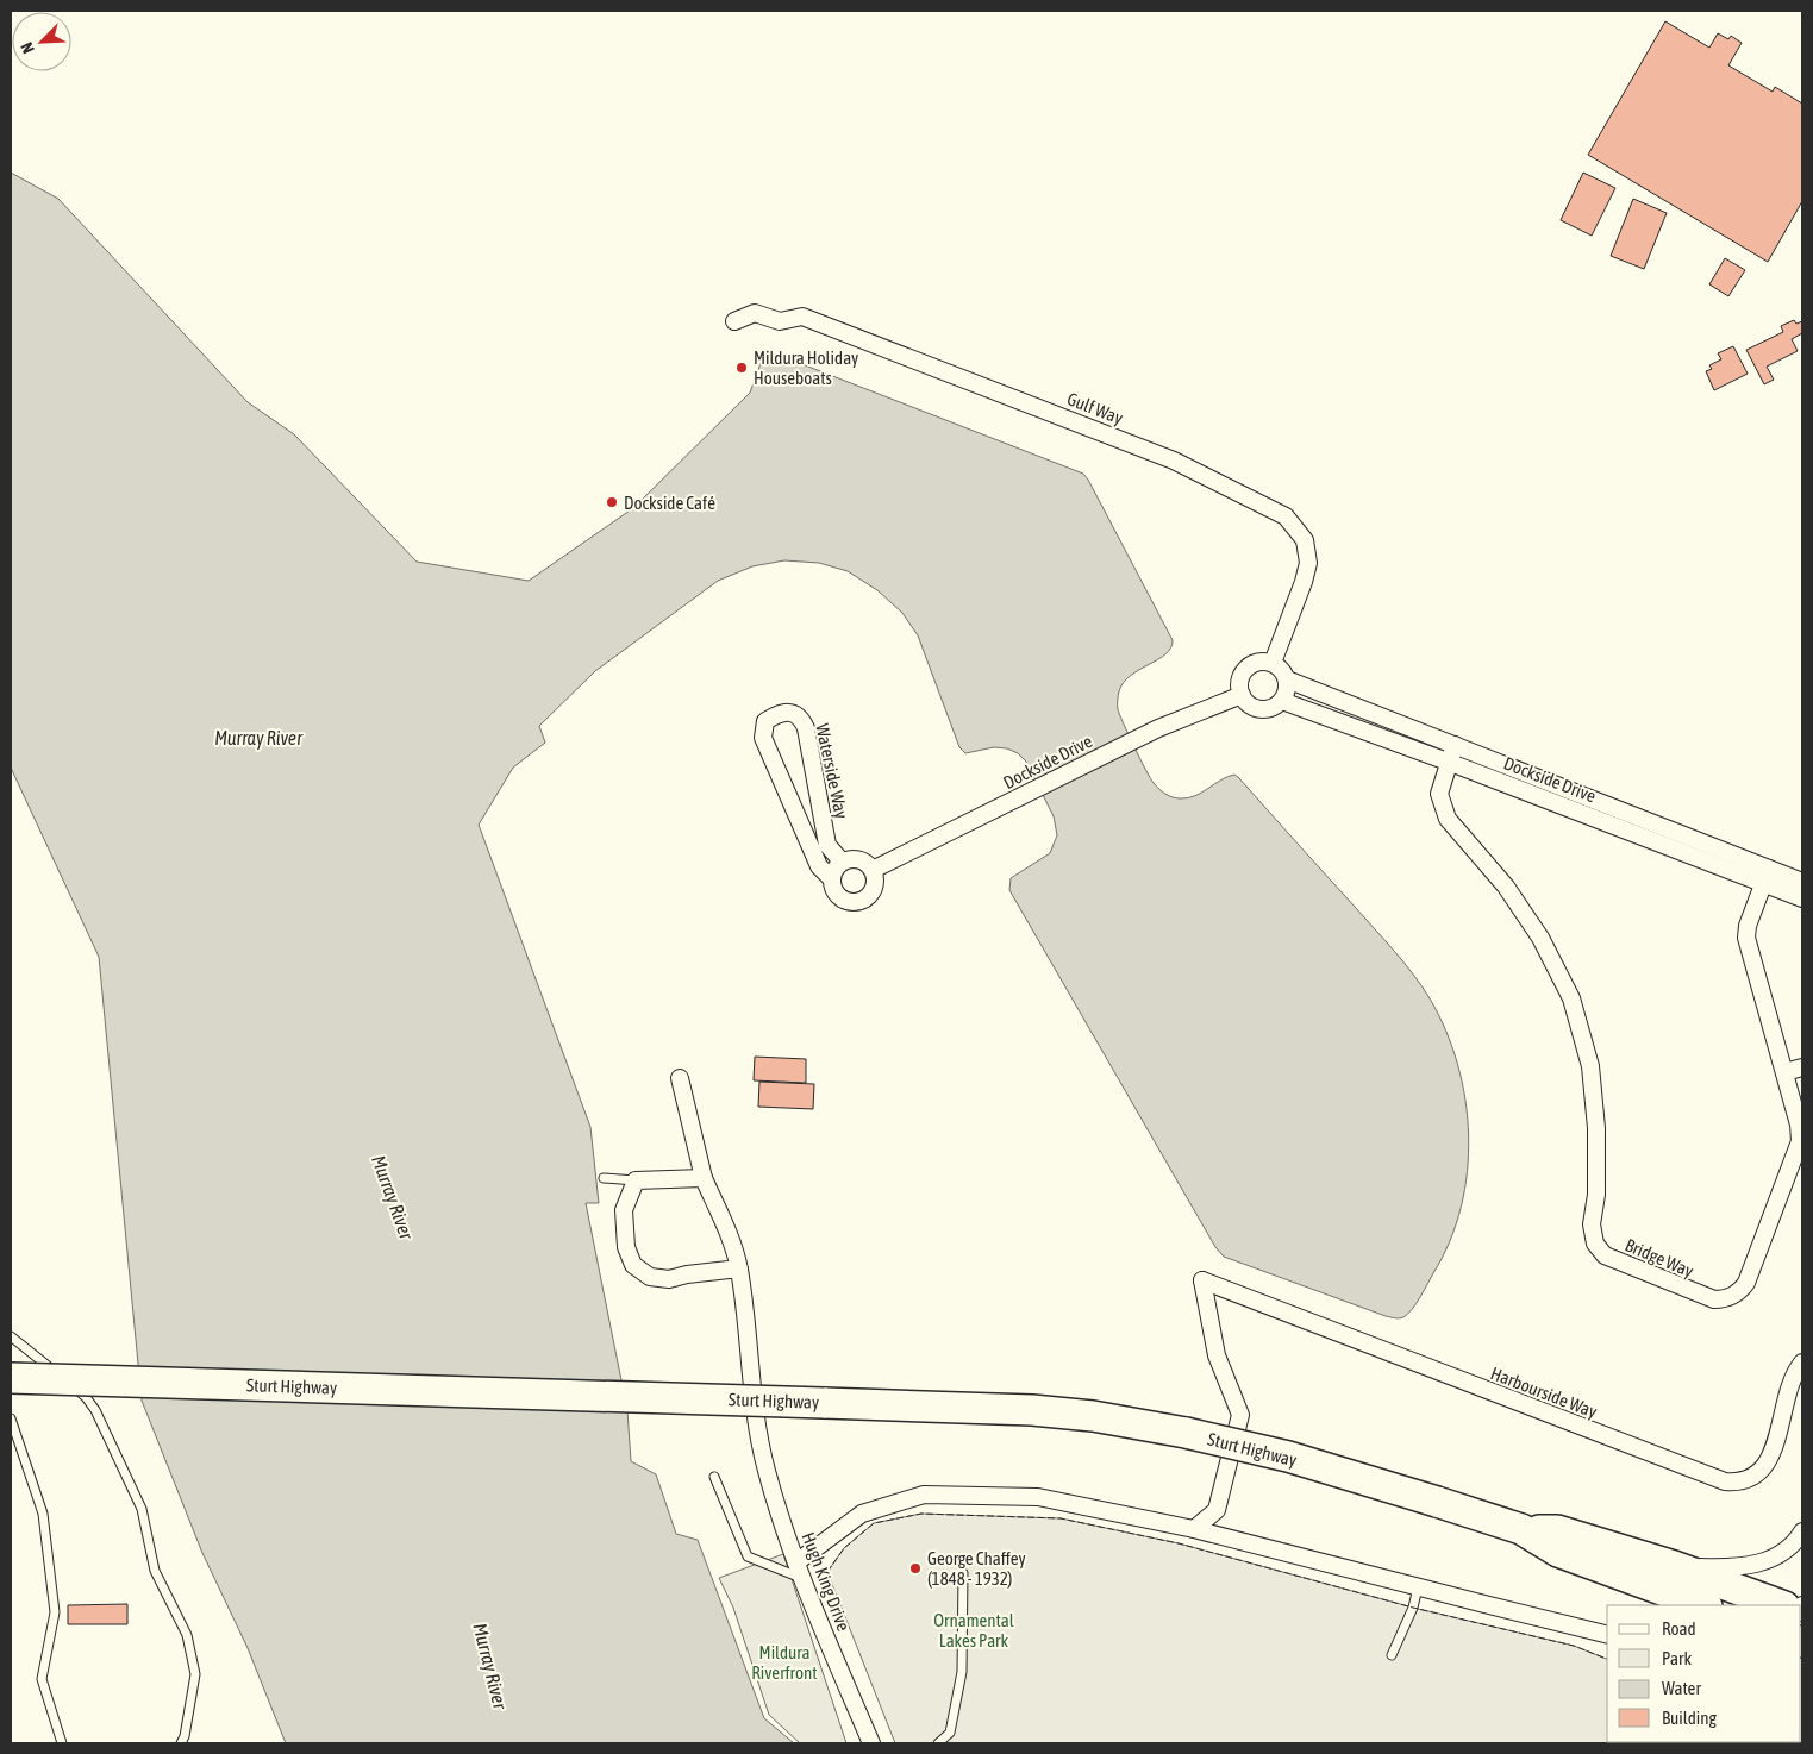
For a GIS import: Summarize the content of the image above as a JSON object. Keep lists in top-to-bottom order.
{
  "streets": {
    "highway": ["Sturt Highway"],
    "street": [
      "Gulf Way",
      "Dockside Drive",
      "Waterside Way",
      "Bridge Way",
      "Harbourside Way",
      "Hugh King Drive"
    ]
  },
  "crossings": [
    ["Gulf Way", "Dockside Drive"],
    ["Dockside Drive", "Waterside Way"],
    ["Dockside Drive", "Bridge Way"]
  ],
  "water": ["Murray River"],
  "parks": ["Ornamental Lakes Park", "Mildura Riverfront"],
  "places": ["Mildura Holiday Houseboats", "Dockside Café", "George Chaffey (1848 - 1932)"],
  "legend": [
    "Road",
    "Park",
    "Water",
    "Building"
  ],
  "north": "bottom left"
}
